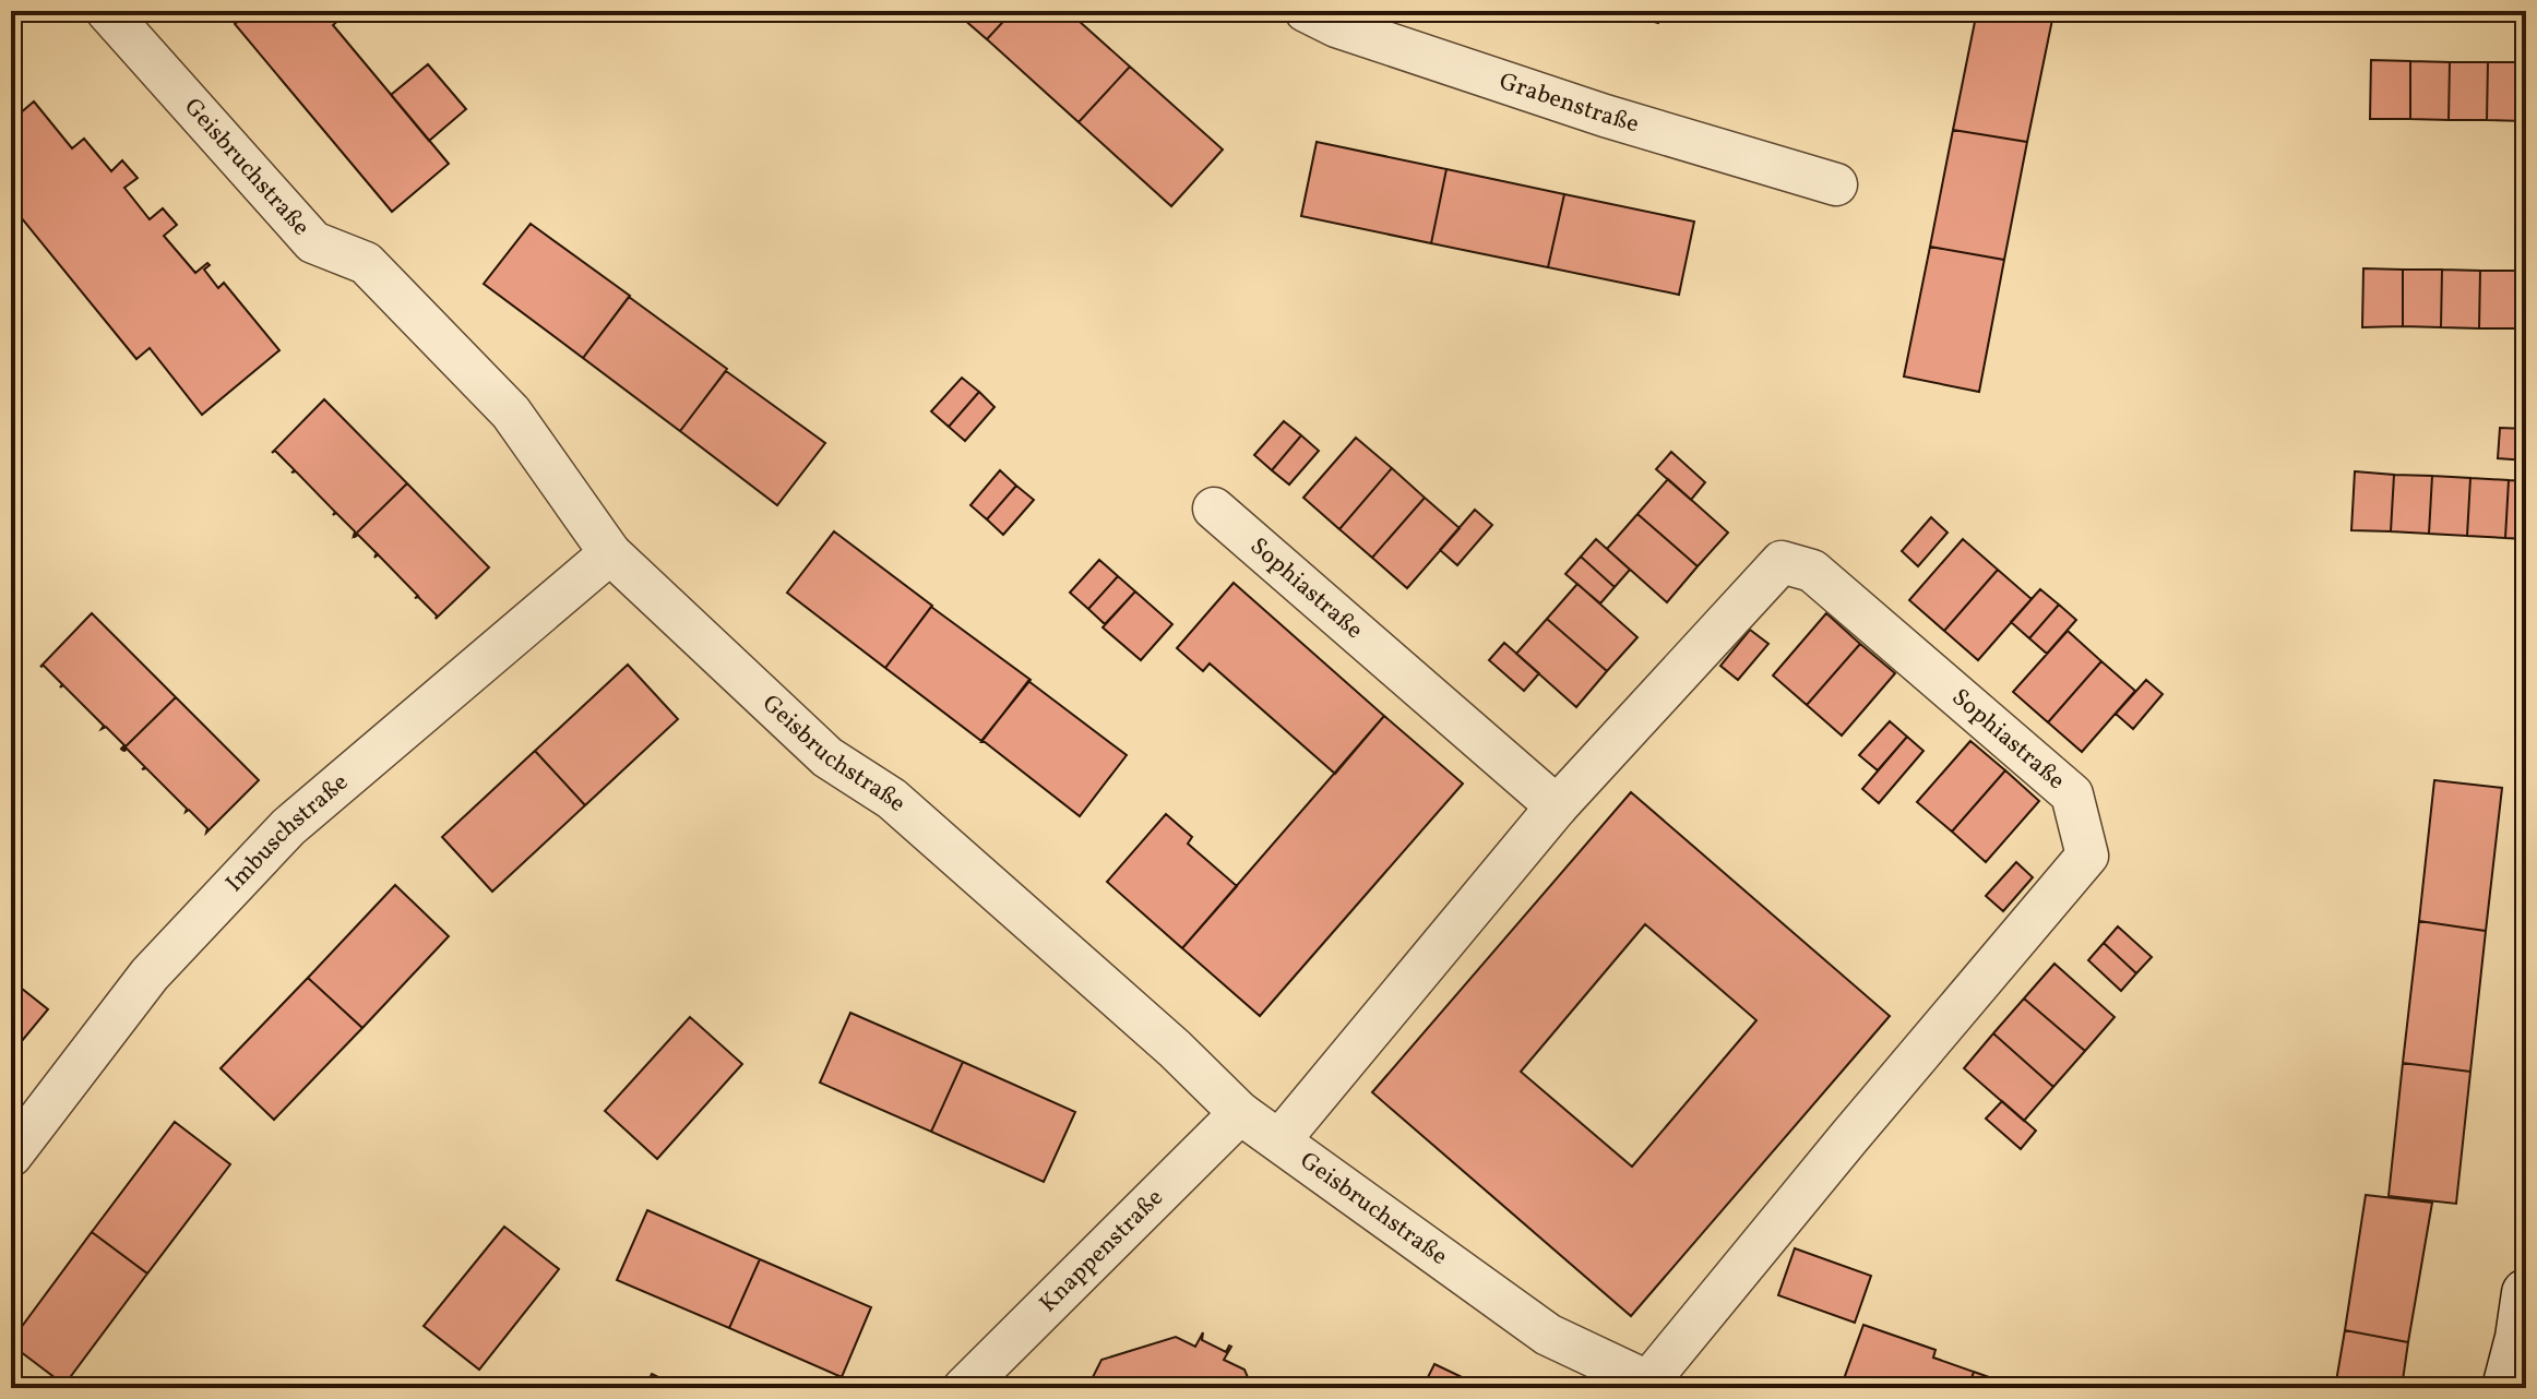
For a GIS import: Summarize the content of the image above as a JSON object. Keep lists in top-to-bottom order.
{
  "streets": {
    "street": [
      "Grabenstraße",
      "Geisbruchstraße",
      "Sophiastraße",
      "Imbuschstraße",
      "Knappenstraße"
    ]
  },
  "crossings": [
    ["Geisbruchstraße", "Sophiastraße"],
    ["Geisbruchstraße", "Imbuschstraße"],
    ["Geisbruchstraße", "Knappenstraße"]
  ]
}
